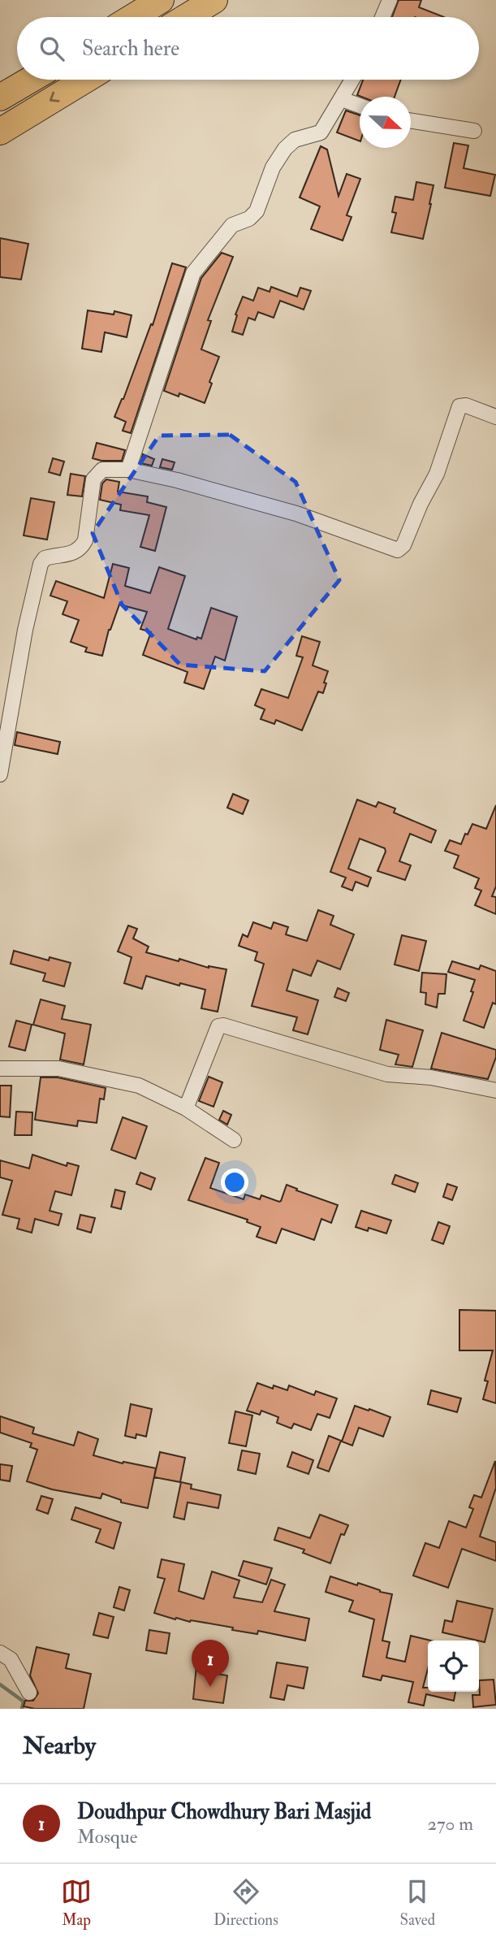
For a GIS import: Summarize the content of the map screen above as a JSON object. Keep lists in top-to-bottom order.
{
  "north": "right",
  "page": {
    "search": "Search here",
    "pins": "1",
    "heading": "Nearby",
    "list": [
      {
        "mark": "1",
        "name": "Doudhpur Chowdhury Bari Masjid",
        "note": "Mosque",
        "value": "270 m"
      }
    ],
    "nav": ["Map", "Directions", "Saved"]
  }
}
